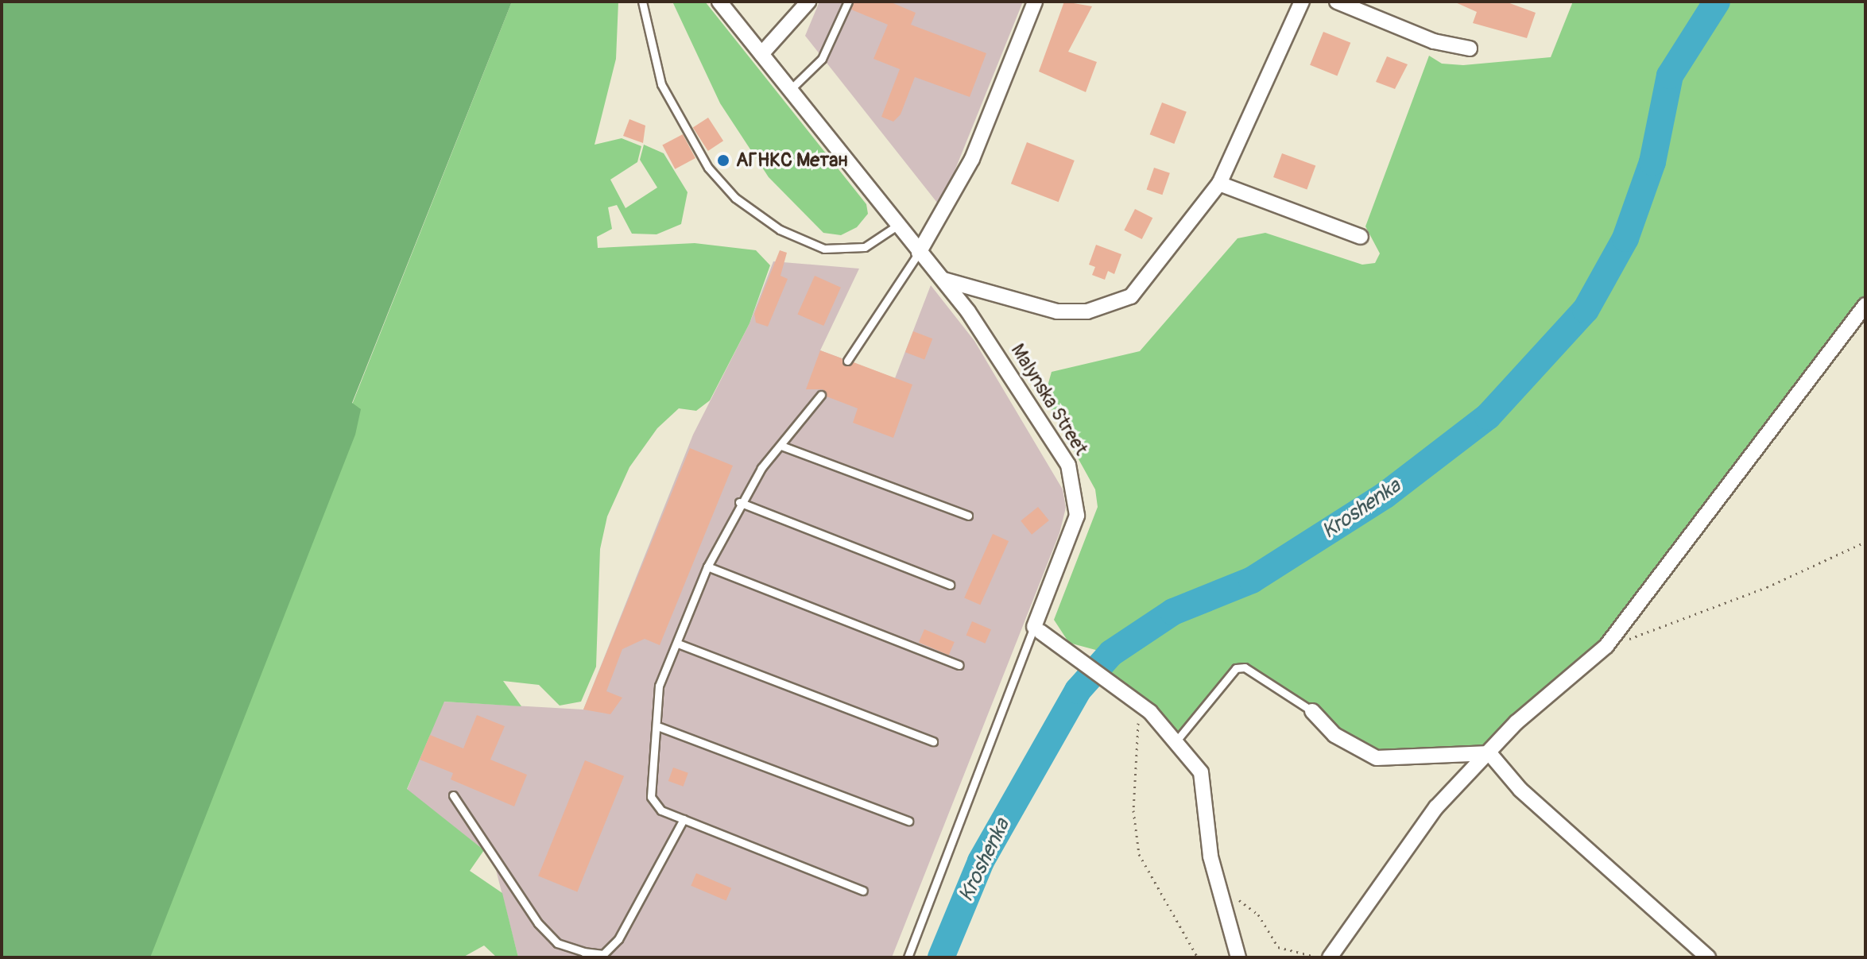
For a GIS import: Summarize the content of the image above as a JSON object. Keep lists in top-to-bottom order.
{
  "streets": {
    "street": ["Malynska Street"]
  },
  "water": ["Kroshenka"],
  "places": ["АГНКС Метан"]
}
